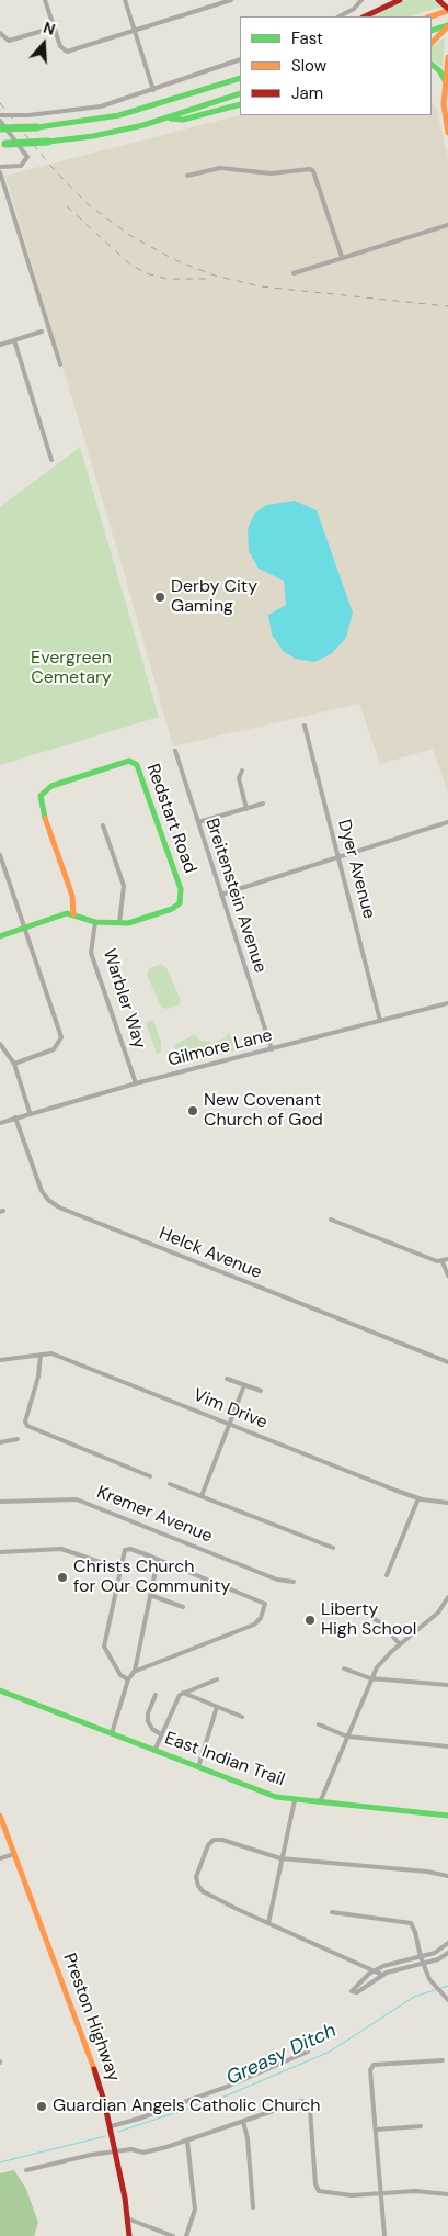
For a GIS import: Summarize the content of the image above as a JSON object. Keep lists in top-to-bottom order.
{
  "streets": {
    "main road": ["Redstart Road", "East Indian Trail", "Preston Highway"],
    "street": [
      "Dyer Avenue",
      "Breitenstein Avenue",
      "Warbler Way",
      "Gilmore Lane",
      "Helck Avenue",
      "Vim Drive",
      "Kremer Avenue"
    ]
  },
  "crossings": [
    ["Dyer Avenue", "Gilmore Lane"],
    ["Breitenstein Avenue", "Gilmore Lane"],
    ["Warbler Way", "Gilmore Lane"],
    ["Gilmore Lane", "Helck Avenue"]
  ],
  "water": ["Greasy Ditch"],
  "parks": ["Evergreen Cemetary"],
  "places": [
    "Derby City Gaming",
    "New Covenant Church of God",
    "Christs Church for Our Community",
    "Liberty High School",
    "Guardian Angels Catholic Church"
  ],
  "legend": ["Fast", "Slow", "Jam"],
  "north": "top"
}
